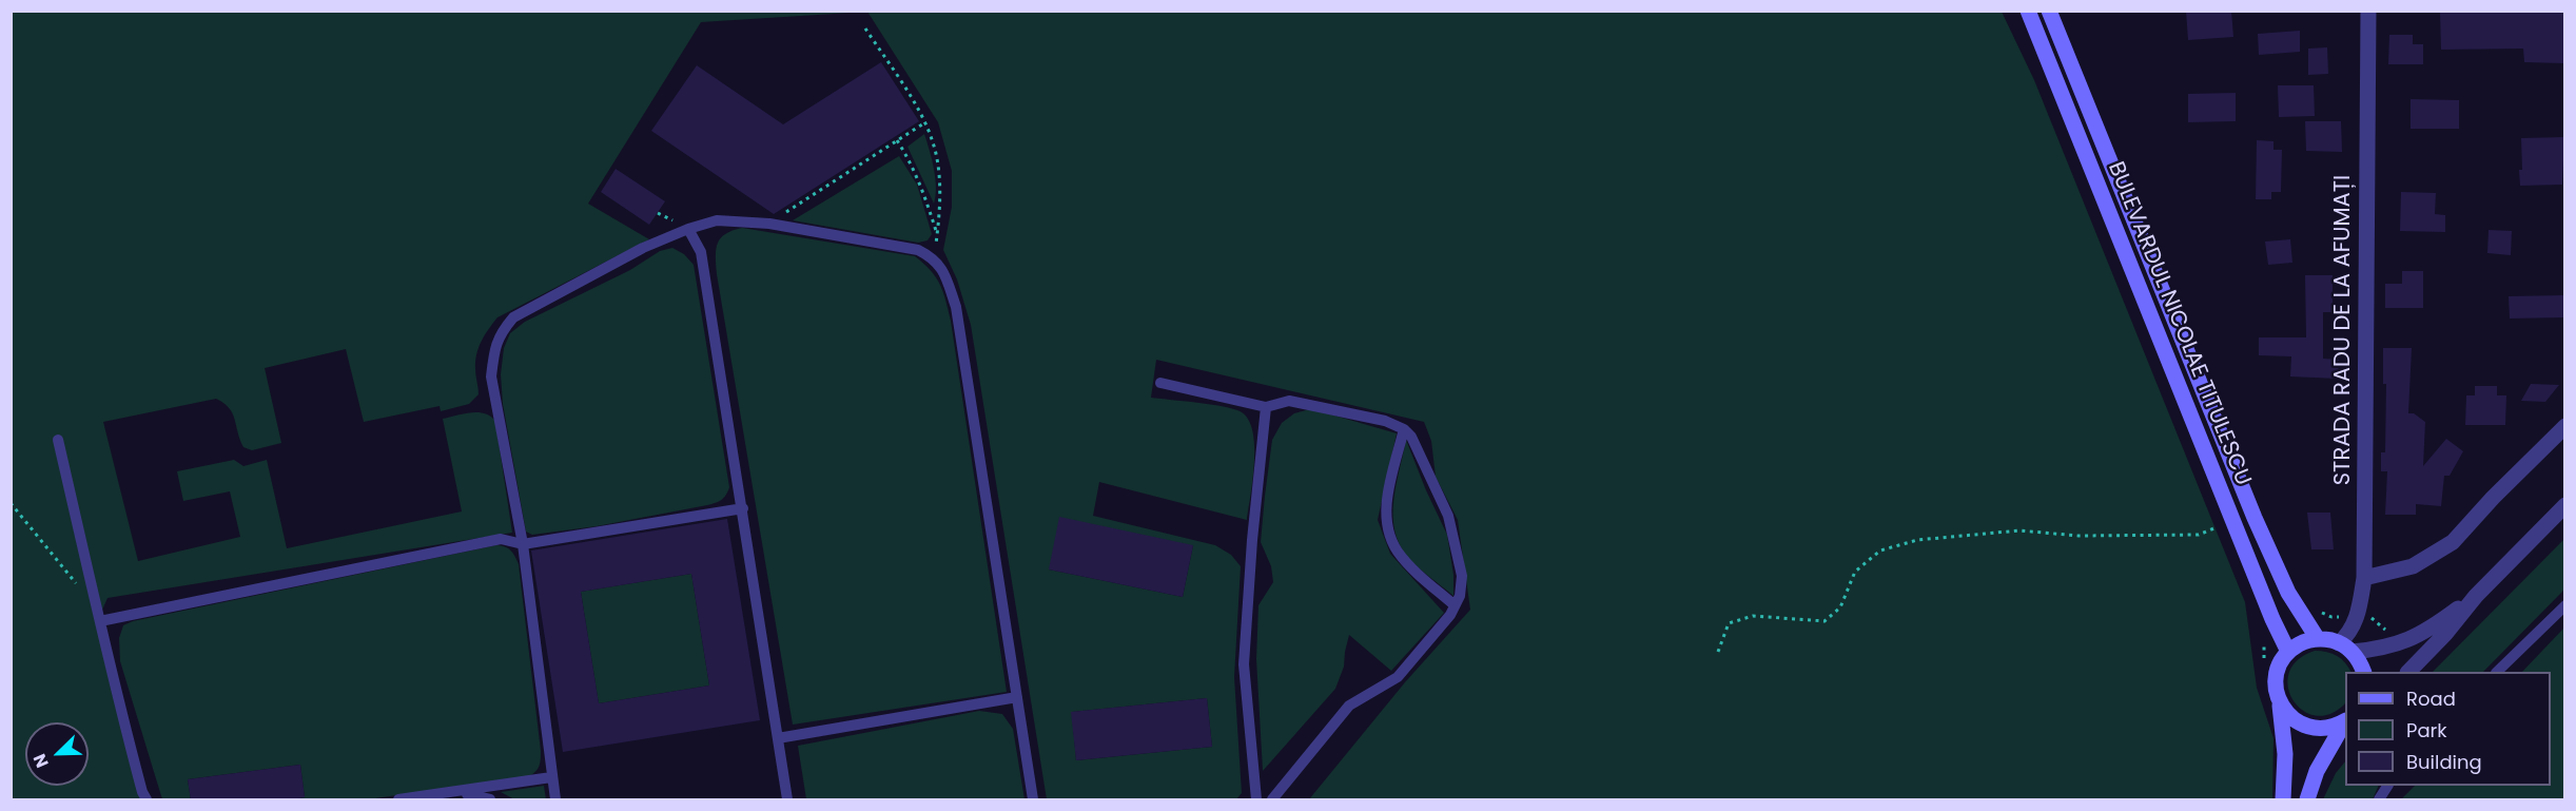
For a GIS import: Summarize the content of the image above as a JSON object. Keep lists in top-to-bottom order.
{
  "streets": {
    "main road": ["BULEVARDUL NICOLAE TITULESCU"],
    "street": ["STRADA RADU DE LA AFUMAȚI"]
  },
  "legend": ["Road", "Park", "Building"],
  "north": "bottom left"
}
